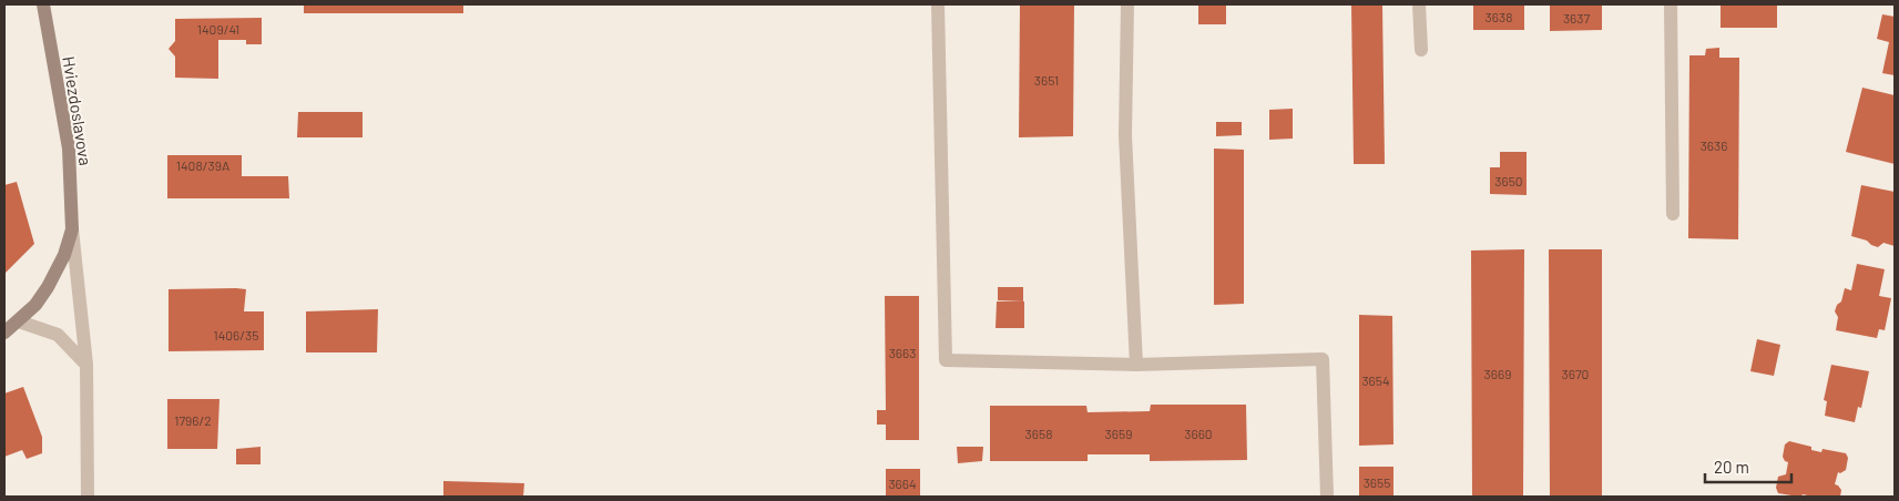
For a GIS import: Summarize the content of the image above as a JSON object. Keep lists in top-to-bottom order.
{
  "streets": {
    "main road": ["Hviezdoslavova"]
  },
  "house_numbers": [
    "3638",
    "3637",
    "1409/41",
    "3651",
    "3636",
    "1408/39A",
    "3650",
    "1406/35",
    "3663",
    "3669",
    "3670",
    "3654",
    "1796/2",
    "3658",
    "3659",
    "3660",
    "3655",
    "3664"
  ],
  "scale_bar": "20 m"
}
